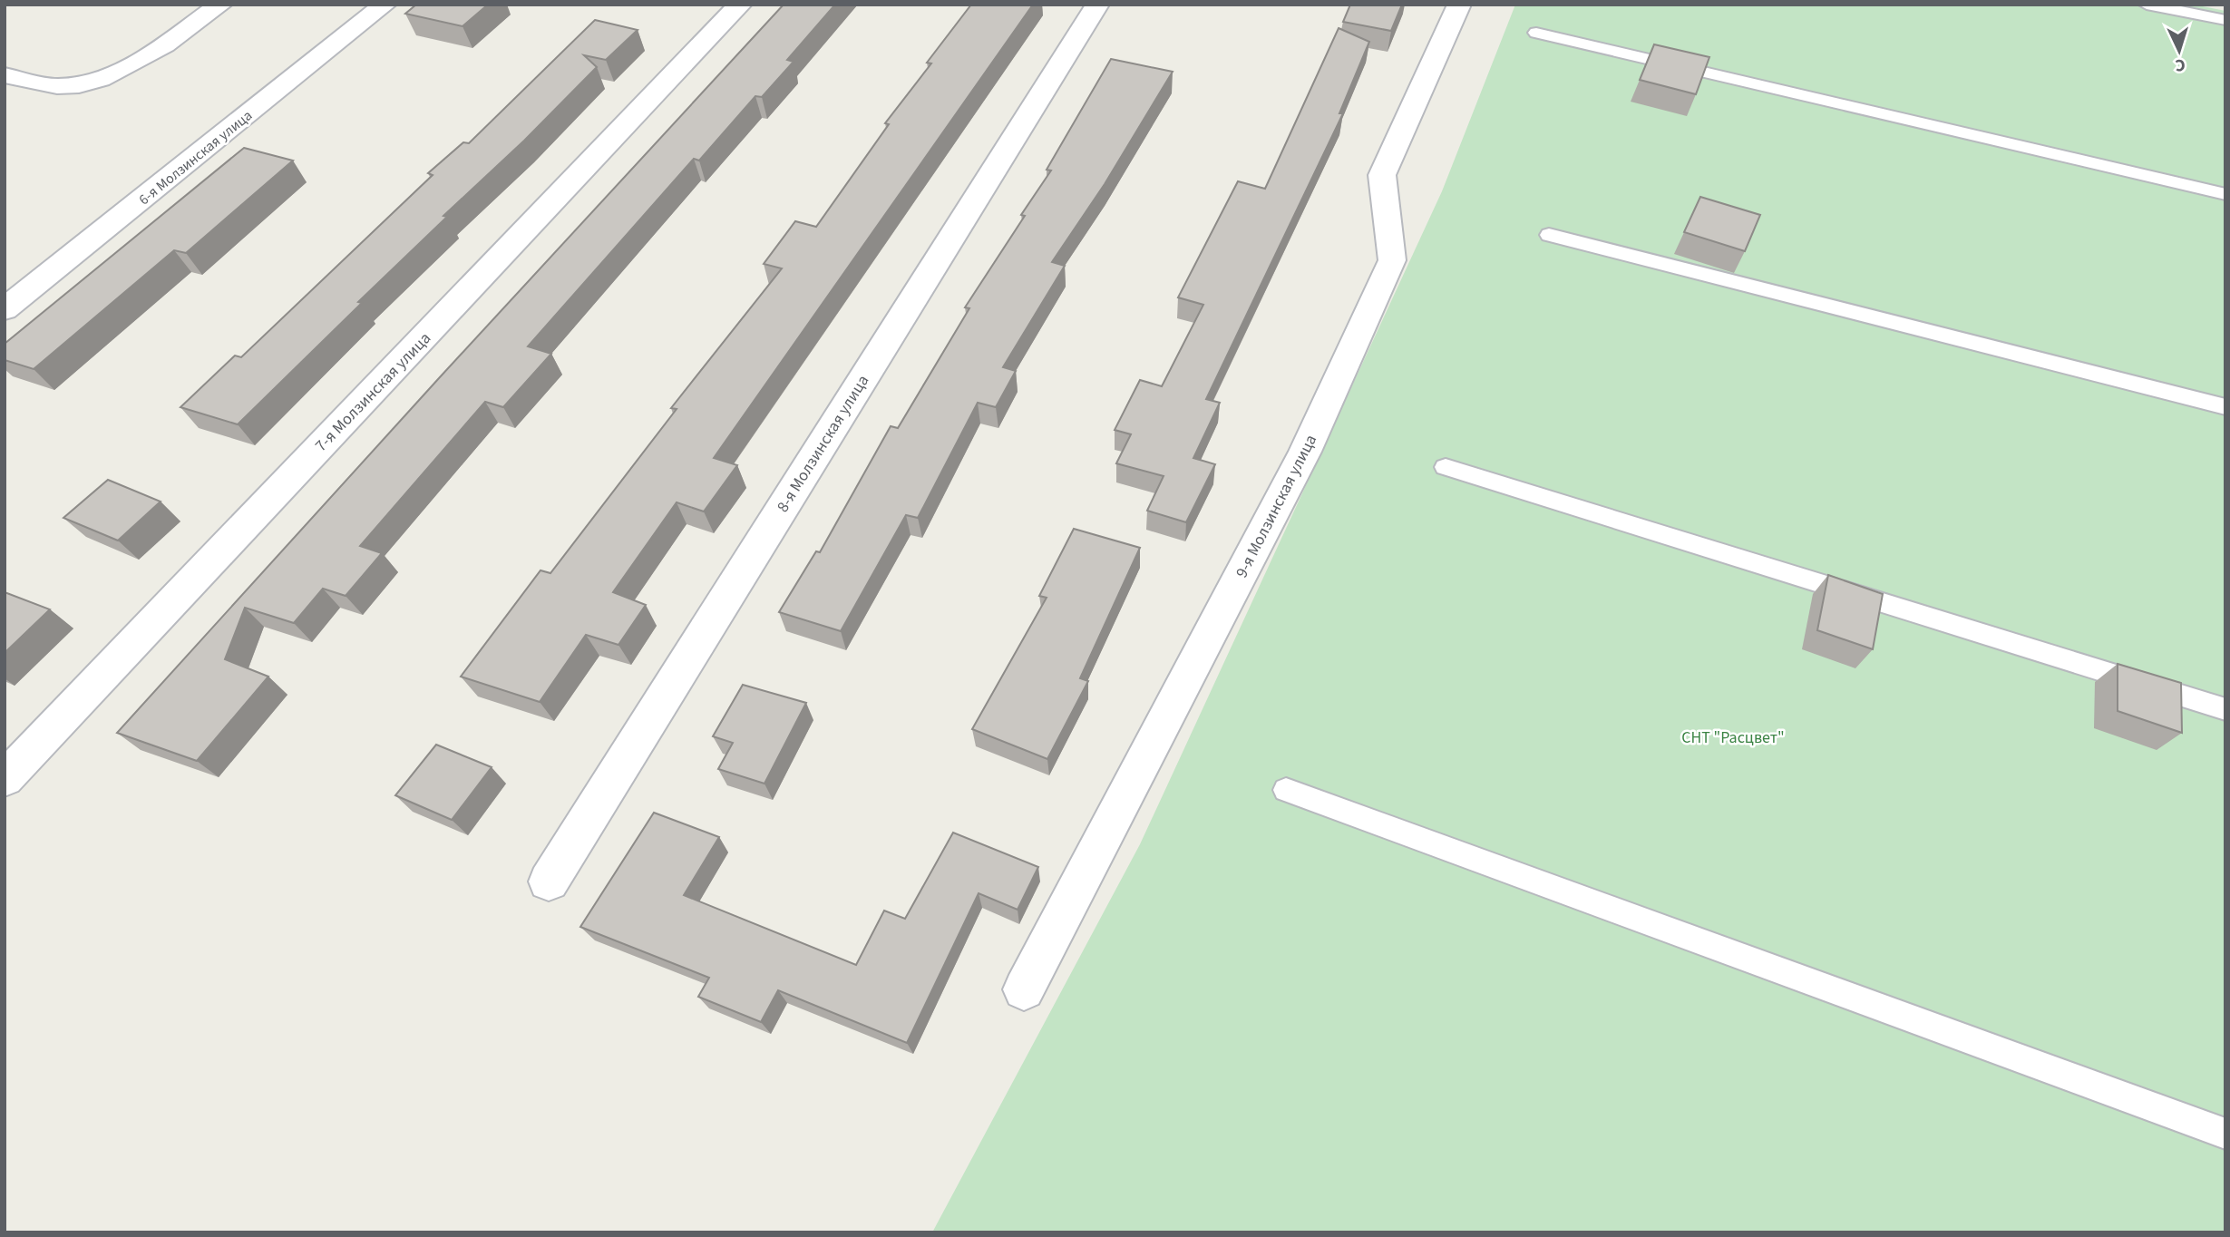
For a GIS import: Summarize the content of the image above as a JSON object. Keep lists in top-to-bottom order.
{
  "streets": {
    "street": [
      "6-я Молзинская улица",
      "7-я Молзинская улица",
      "8-я Молзинская улица",
      "9-я Молзинская улица"
    ]
  },
  "parks": ["СНТ \"Расцвет\""],
  "north": "bottom"
}
